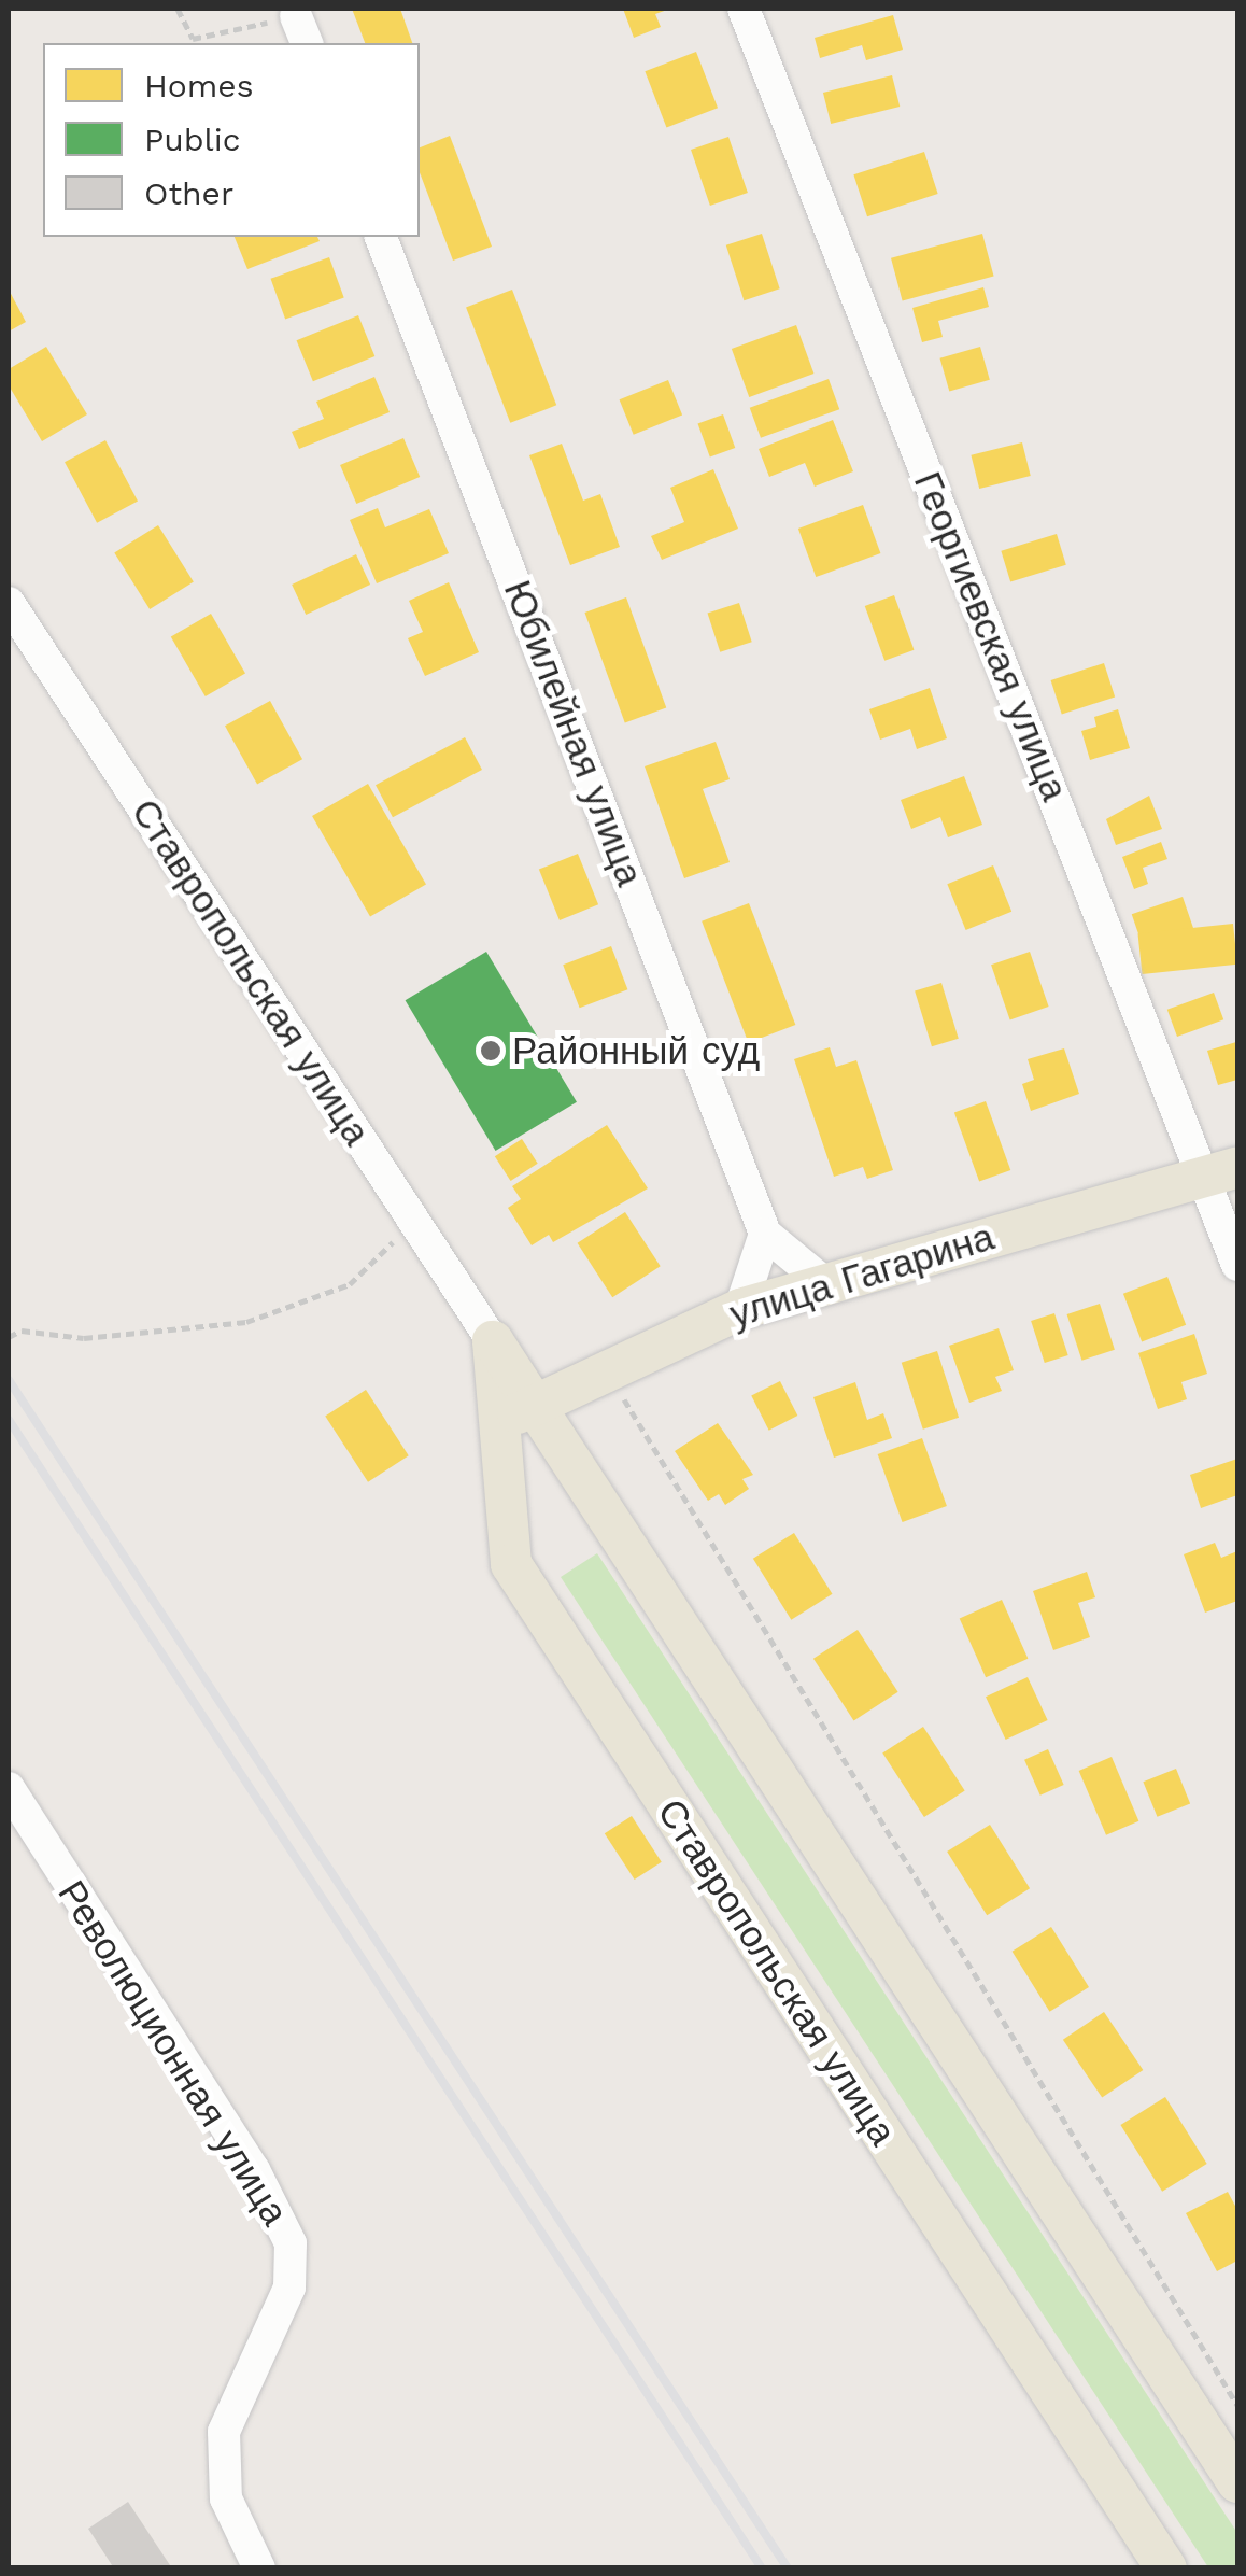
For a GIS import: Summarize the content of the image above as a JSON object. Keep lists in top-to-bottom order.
{
  "streets": {
    "main road": ["Ставропольская улица", "улица Гагарина"],
    "street": ["Георгиевская улица", "Юбилейная улица", "Революционная улица"]
  },
  "crossings": [
    ["Георгиевская улица", "улица Гагарина"],
    ["Юбилейная улица", "улица Гагарина"],
    ["Ставропольская улица", "улица Гагарина"]
  ],
  "places": ["Районный суд"],
  "legend": ["Homes", "Public", "Other"]
}
